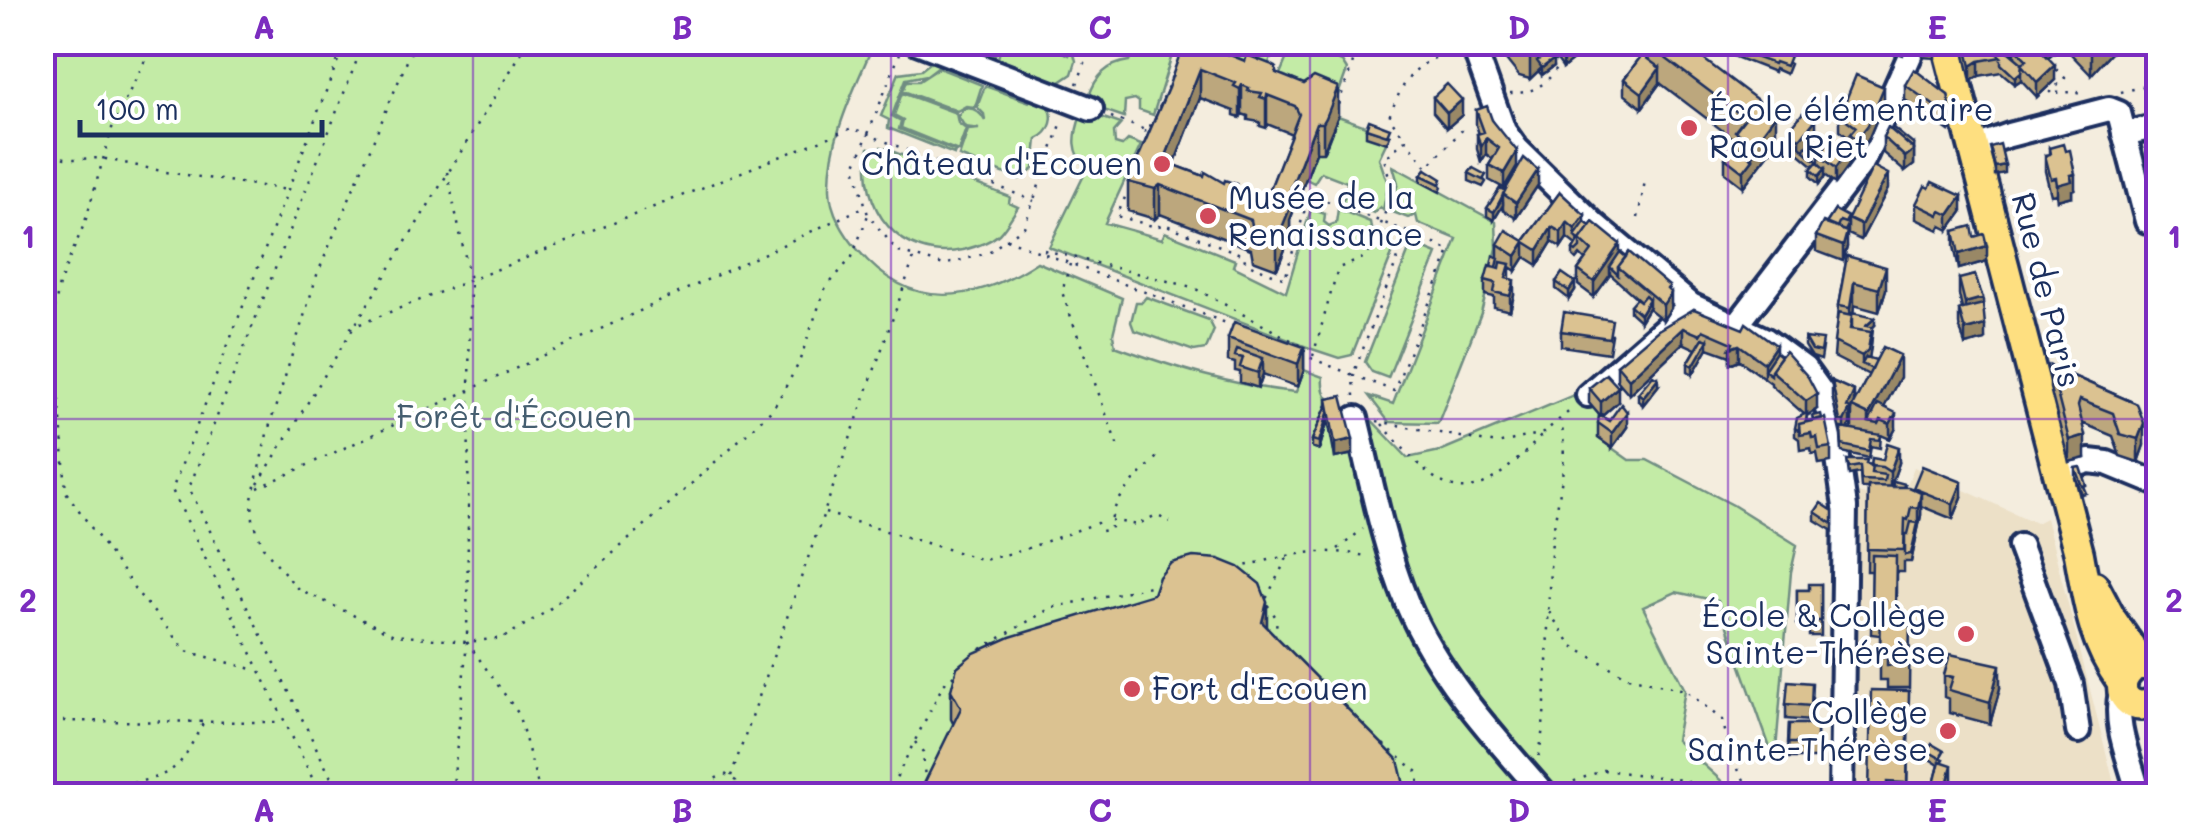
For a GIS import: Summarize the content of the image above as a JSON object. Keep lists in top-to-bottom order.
{
  "streets": {
    "main road": ["Rue de Paris"]
  },
  "parks": ["Forêt d'Écouen"],
  "places": [
    "École élémentaire Raoul Riet",
    "Château d'Ecouen",
    "Musée de la Renaissance",
    "École & Collège Sainte-Thérèse",
    "Fort d'Ecouen",
    "Collège Sainte-Thérèse"
  ],
  "scale_bar": "100 m",
  "grid": {
    "columns": [
      "A",
      "B",
      "C",
      "D",
      "E"
    ],
    "rows": ["1", "2"]
  }
}
